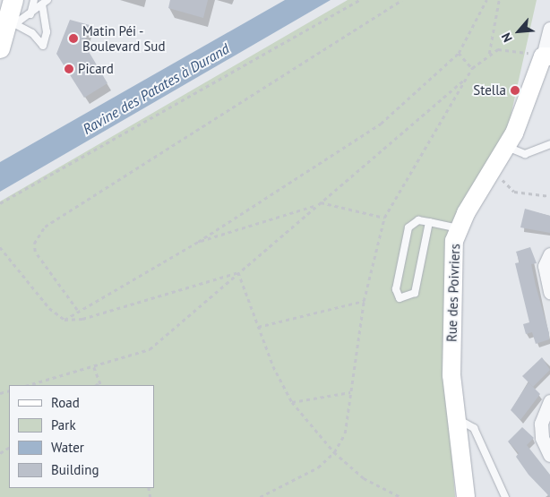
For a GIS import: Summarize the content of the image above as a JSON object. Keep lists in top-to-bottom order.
{
  "streets": {
    "street": ["Rue des Poivriers"]
  },
  "water": ["Ravine des Patates à Durand"],
  "places": ["Matin Péi - Boulevard Sud", "Picard", "Stella"],
  "legend": [
    "Road",
    "Park",
    "Water",
    "Building"
  ],
  "north": "bottom left"
}
